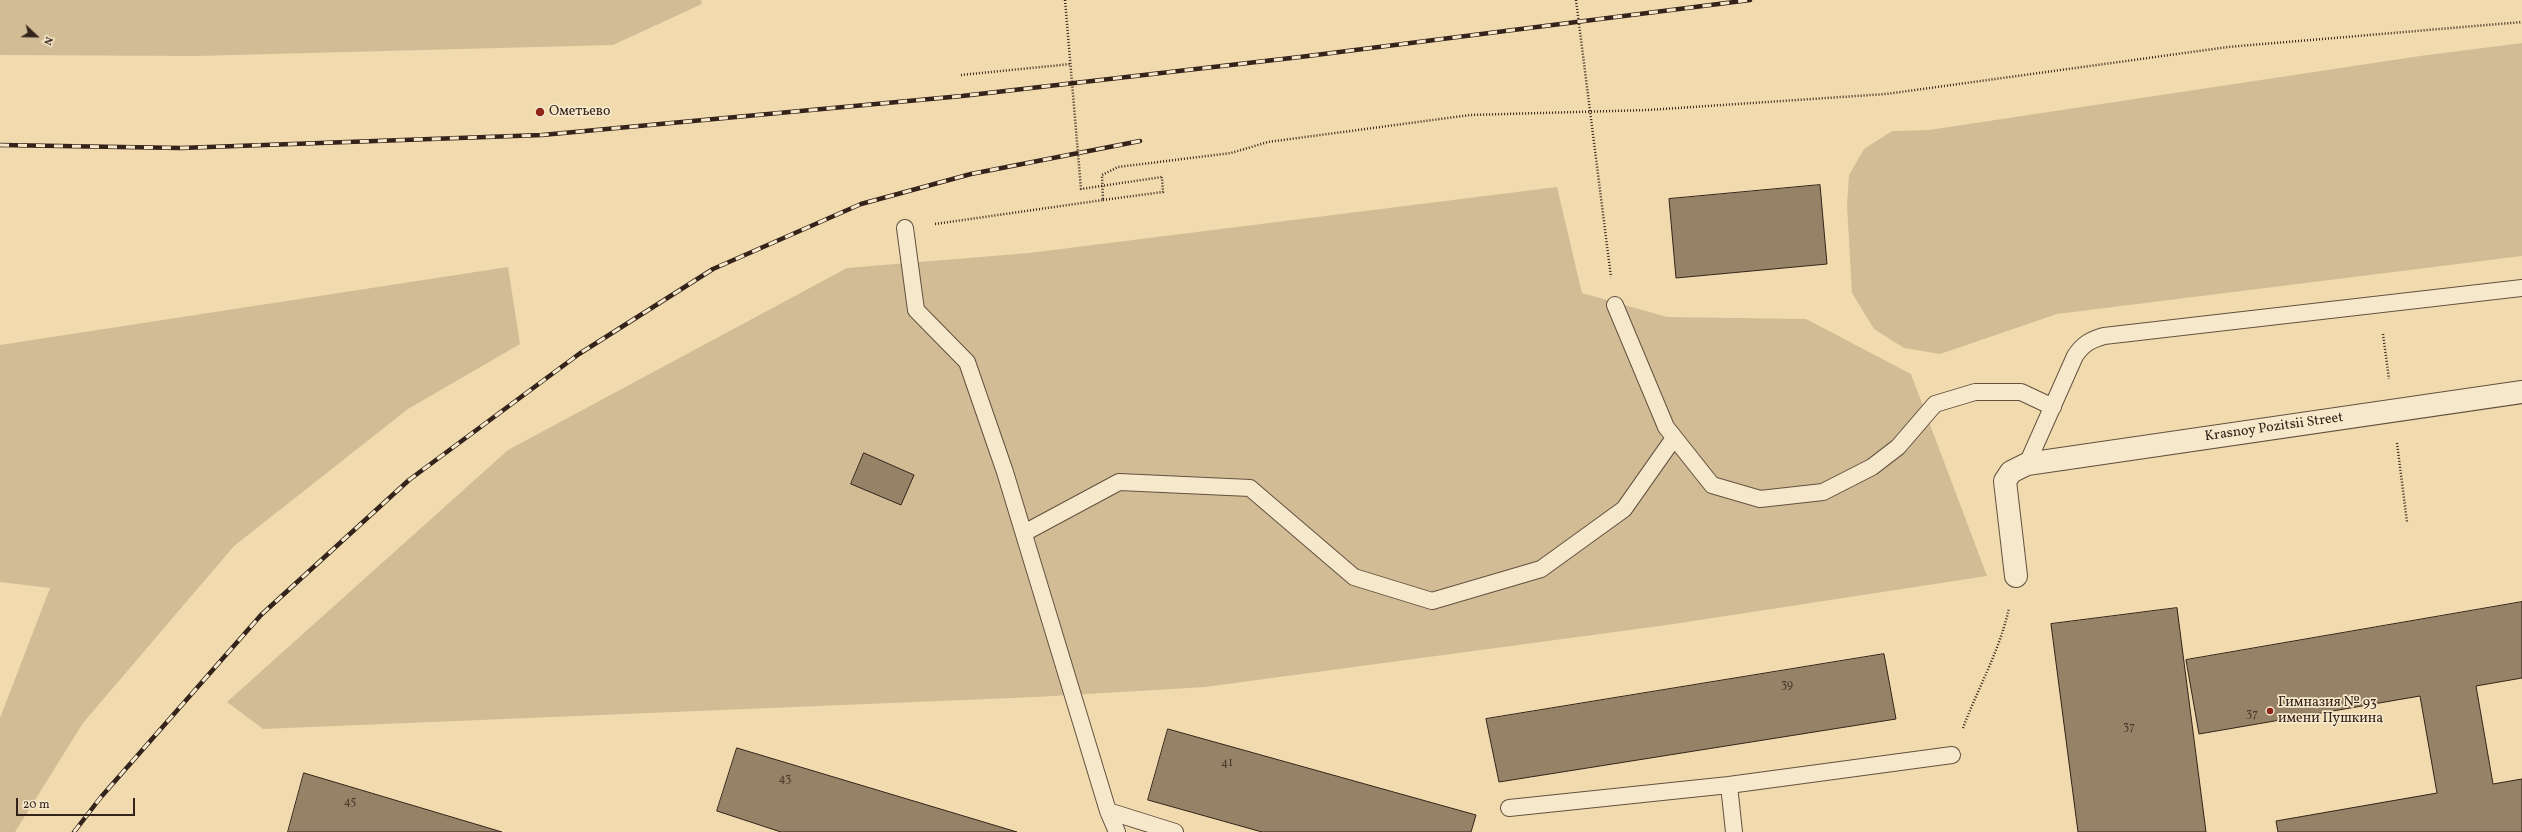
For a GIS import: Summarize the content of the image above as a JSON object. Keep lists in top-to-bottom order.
{
  "streets": {
    "street": ["Krasnoy Pozitsii Street"]
  },
  "places": ["Ометьево", "Гимназия № 93 имени Пушкина"],
  "house_numbers": [
    "39",
    "37",
    "37",
    "41",
    "43",
    "45"
  ],
  "scale_bar": "20 m",
  "north": "right"
}
